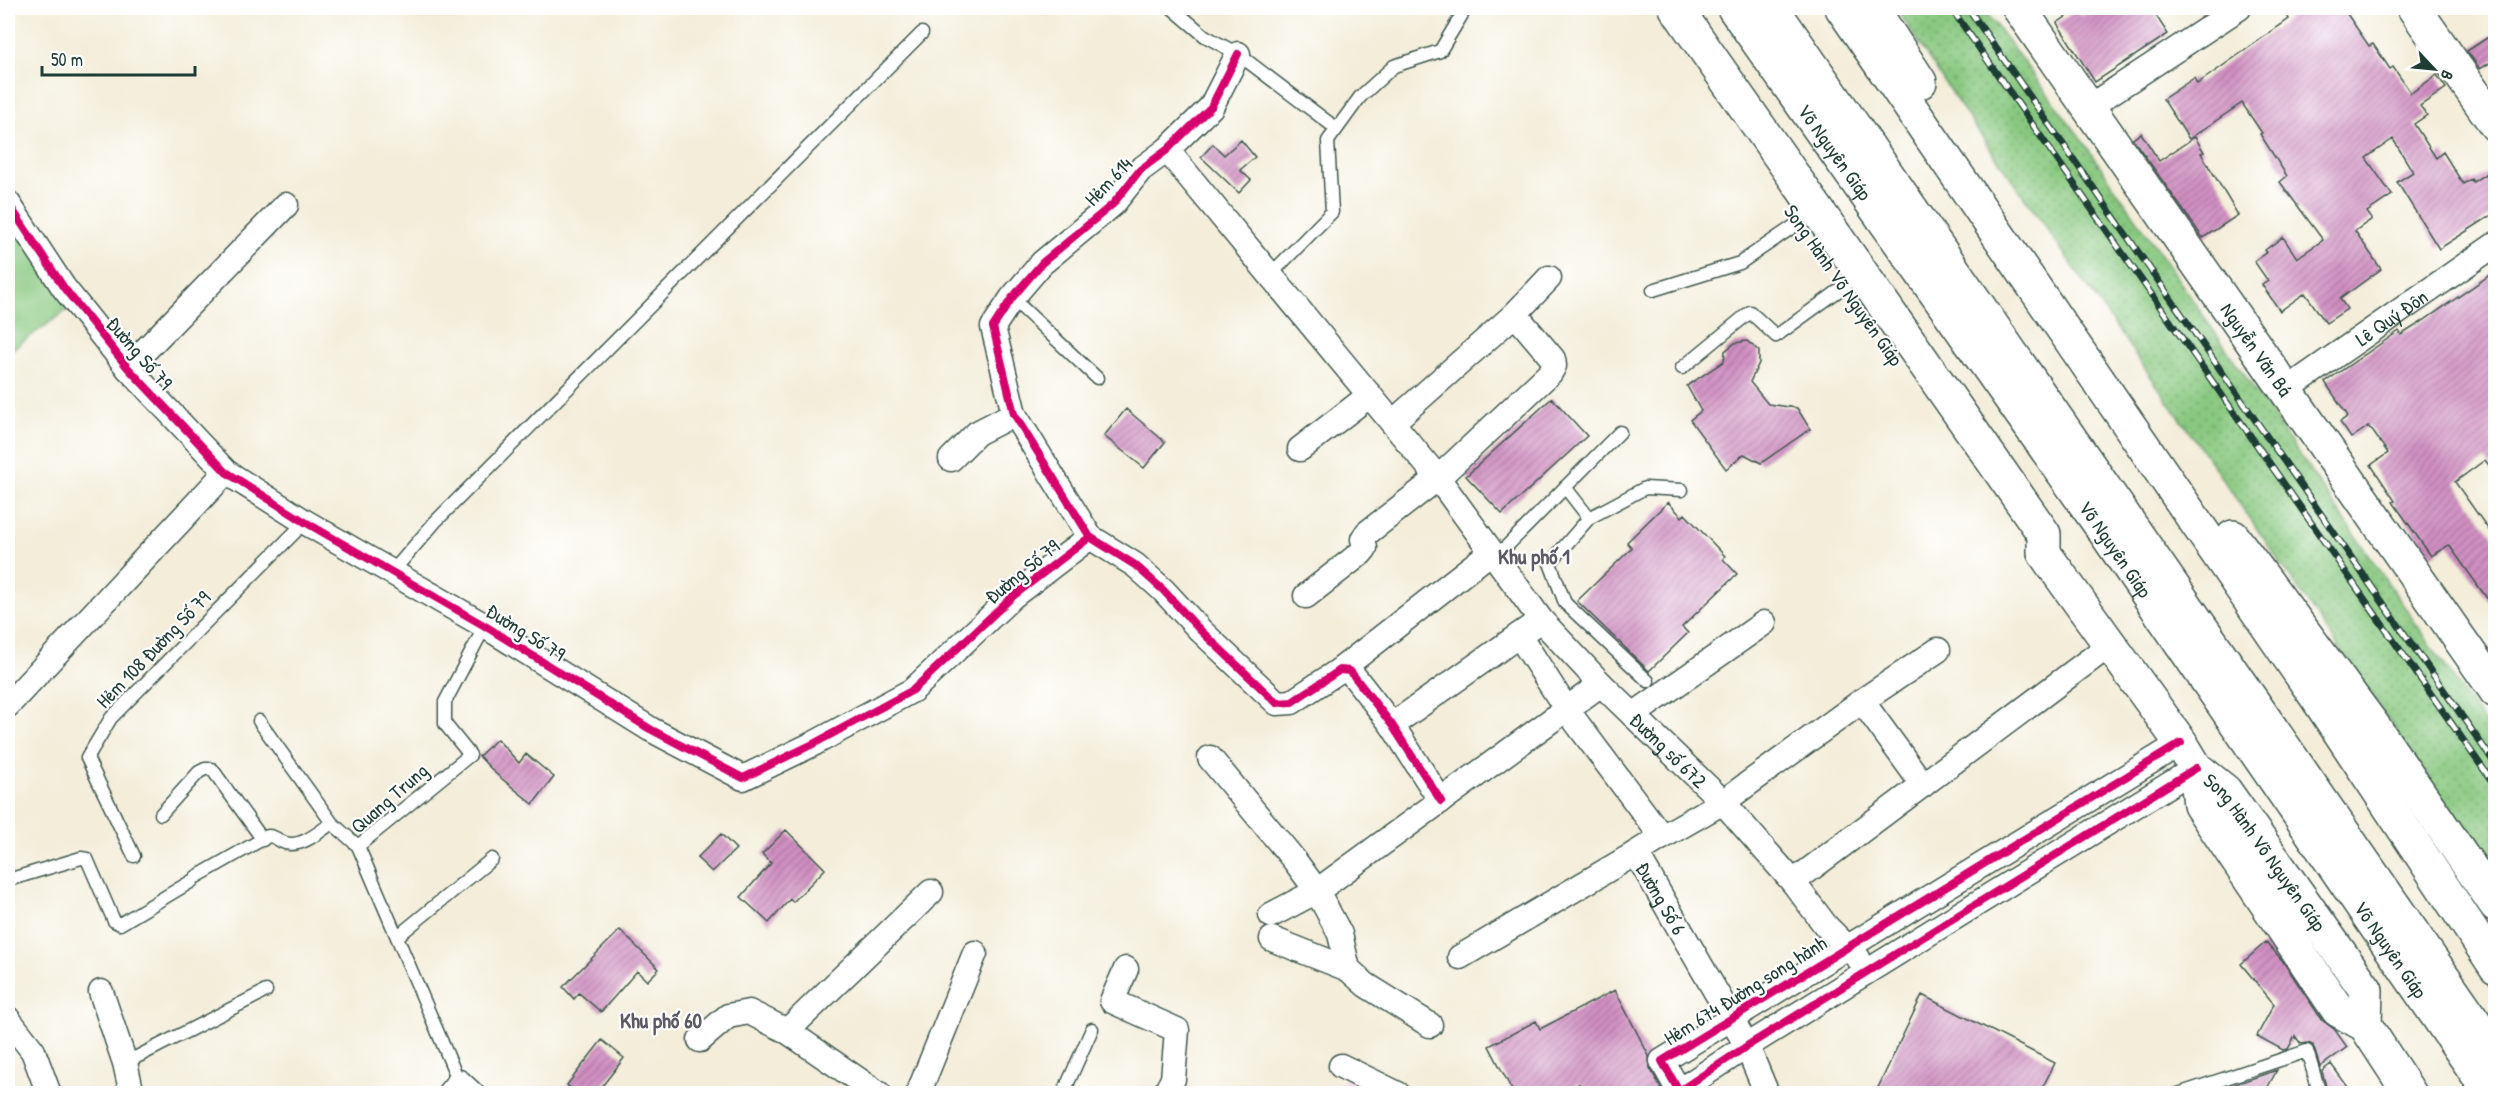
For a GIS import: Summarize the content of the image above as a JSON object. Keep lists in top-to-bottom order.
{
  "streets": {
    "main road": ["Võ Nguyên Giáp", "Song Hành Võ Nguyên Giáp", "Nguyễn Văn Bá"],
    "street": [
      "Hẻm 614",
      "Lê Quý Đôn",
      "Đường Số 79",
      "Đường số 672",
      "Đường Số 6",
      "Hẻm 674 Đường song hành"
    ],
    "lane": ["Hẻm 108 Đường Số 79", "Quang Trung"]
  },
  "crossings": [
    ["Hẻm 614", "Đường số 672"],
    ["Song Hành Võ Nguyên Giáp", "Hẻm 674 Đường song hành"],
    ["Lê Quý Đôn", "Nguyễn Văn Bá"],
    ["Đường Số 79", "Hẻm 108 Đường Số 79"],
    ["Đường Số 79", "Quang Trung"],
    ["Đường số 672", "Hẻm 674 Đường song hành"],
    ["Đường Số 6", "Hẻm 674 Đường song hành"]
  ],
  "districts": ["Khu phố 1", "Khu phố 60"],
  "scale_bar": "50 m",
  "north": "bottom right"
}
